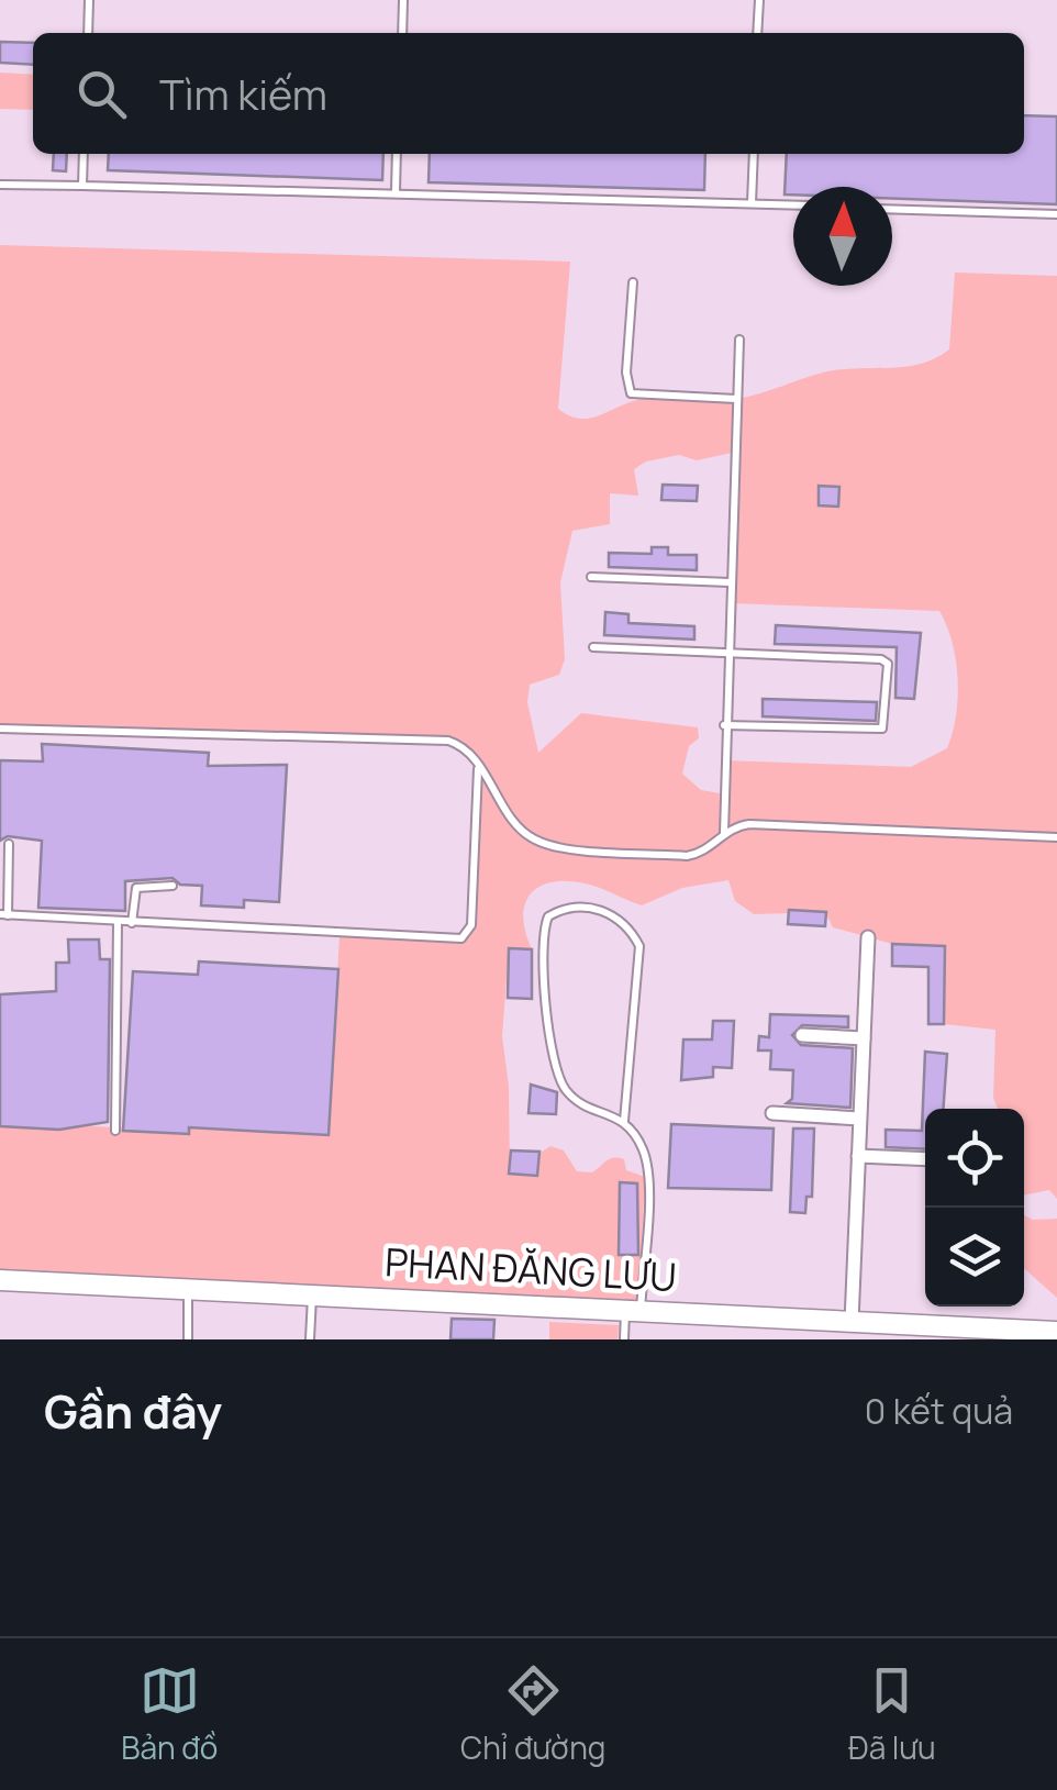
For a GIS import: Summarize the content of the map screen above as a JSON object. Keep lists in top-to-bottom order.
{
  "streets": {
    "street": ["PHAN ĐĂNG LƯU"]
  },
  "north": "top",
  "page": {
    "search": "Tìm kiếm",
    "heading": ["Gần đây", "0 kết quả"],
    "nav": ["Bản đồ", "Chỉ đường", "Đã lưu"]
  }
}
